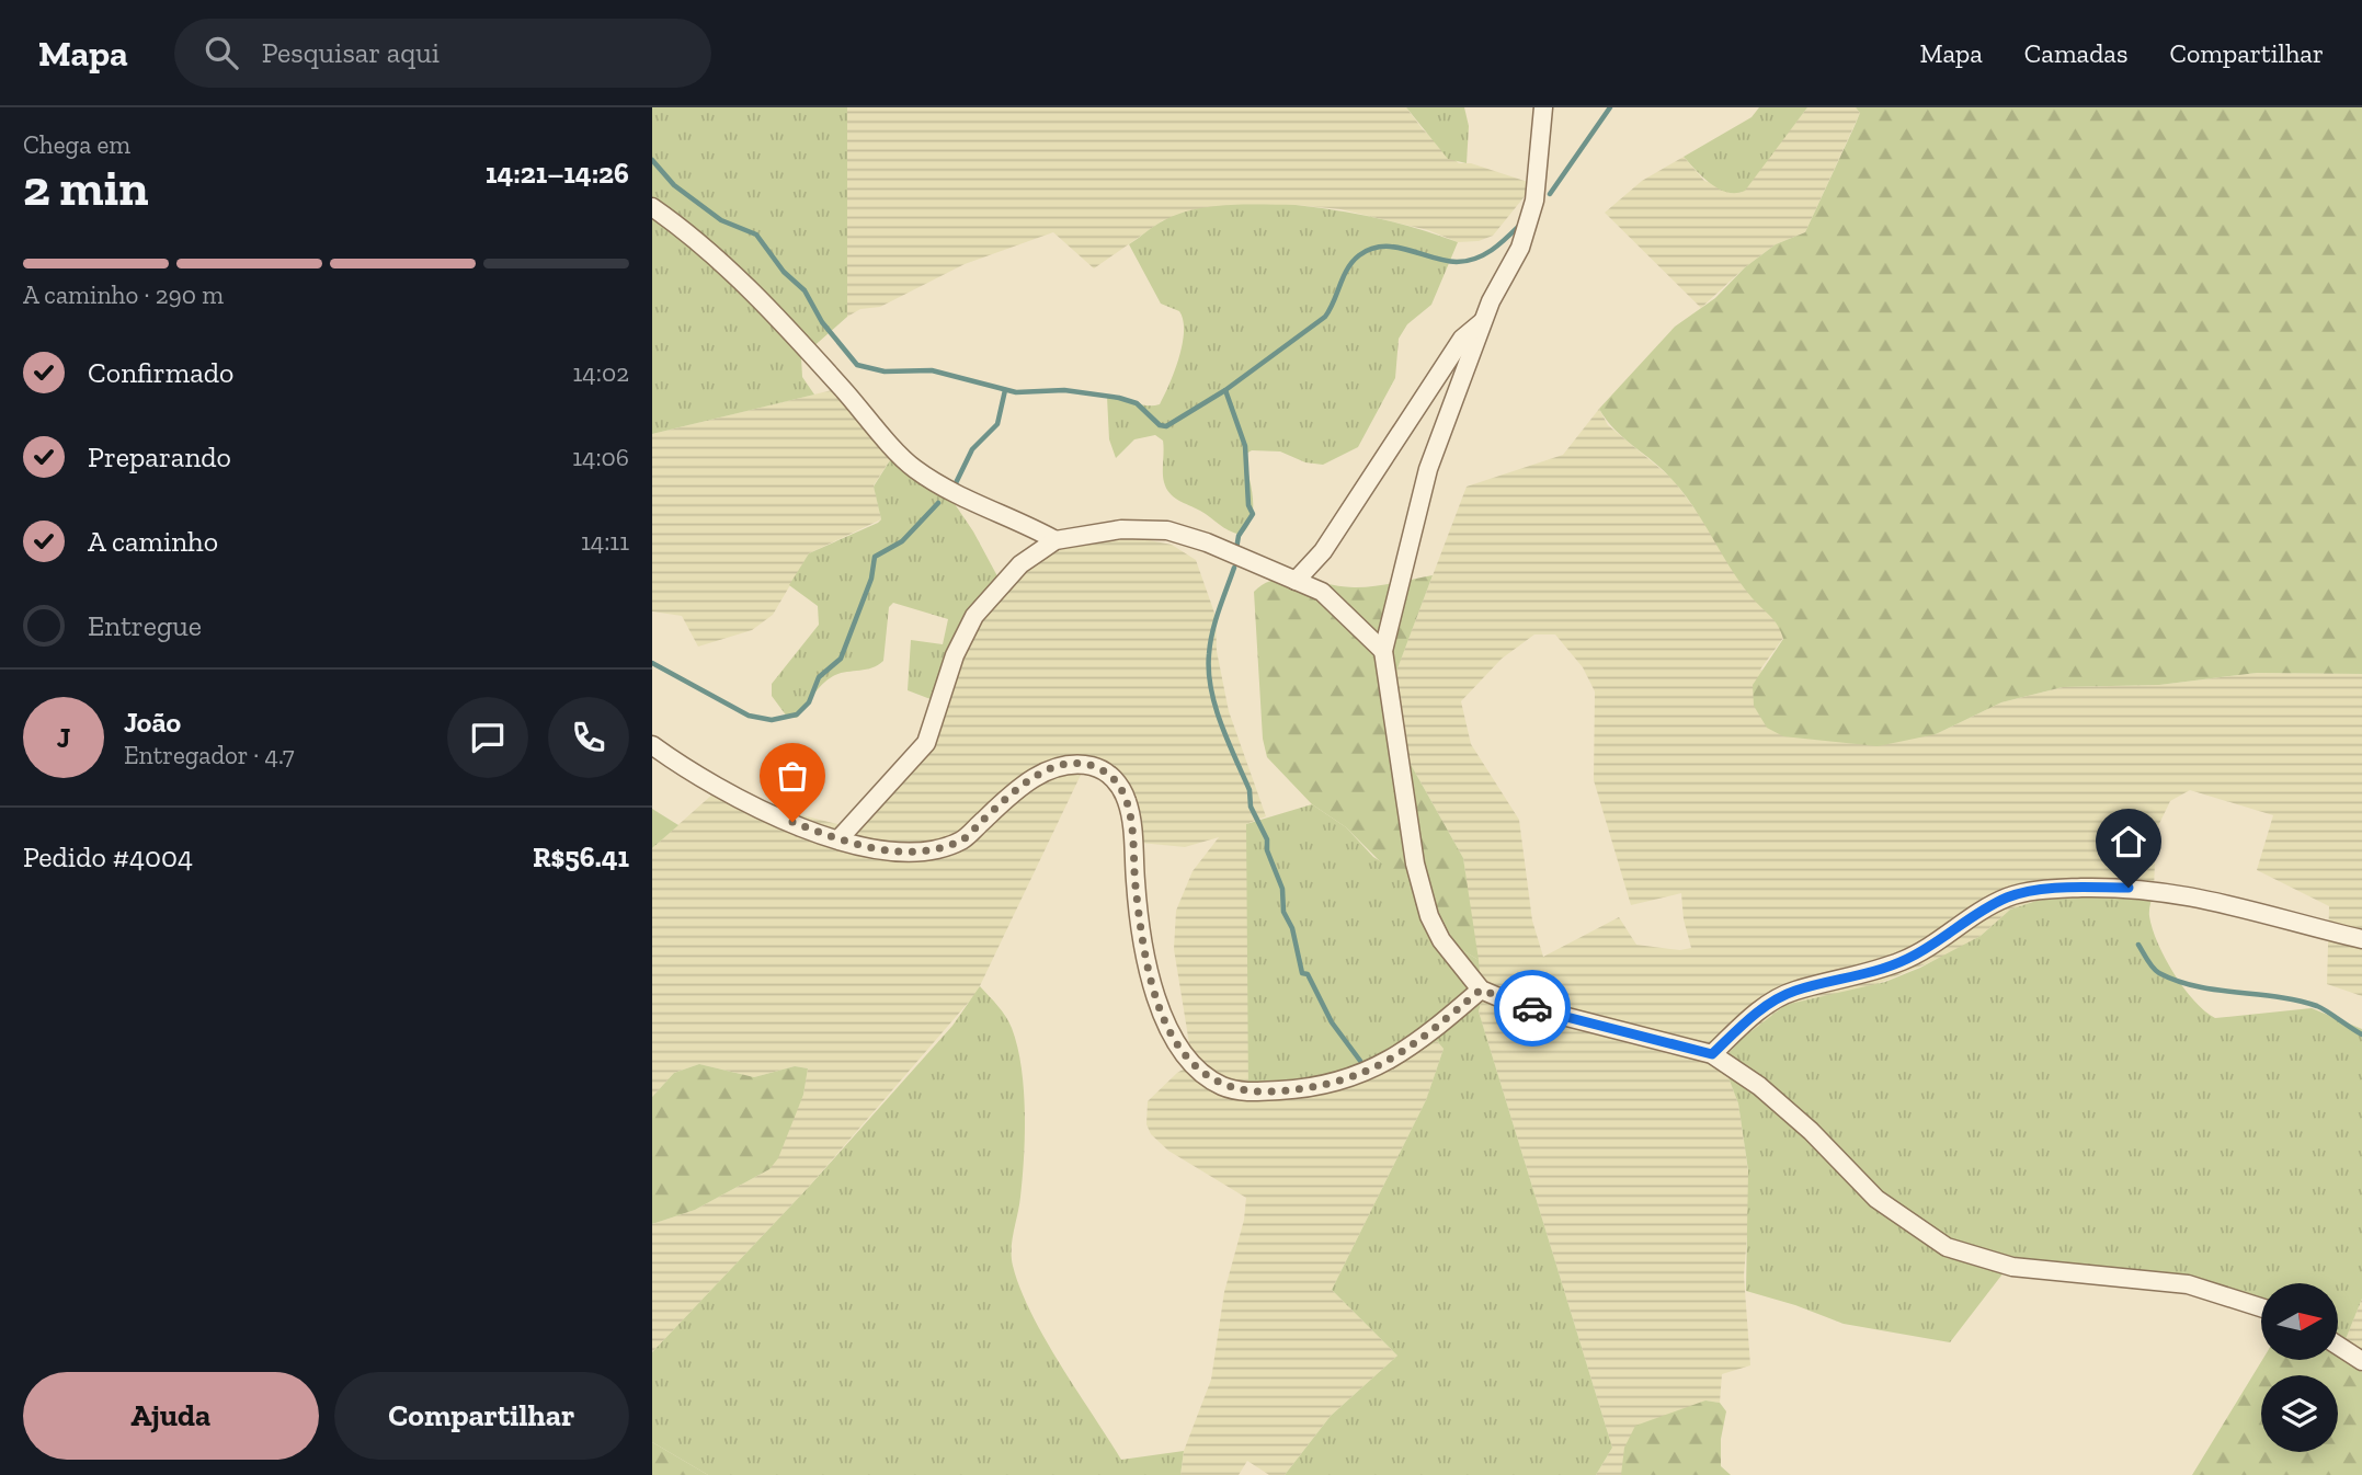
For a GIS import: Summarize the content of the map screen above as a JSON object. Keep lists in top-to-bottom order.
{
  "north": "right",
  "page": {
    "header": "Mapa",
    "search": "Pesquisar aqui",
    "nav": ["Mapa", "Camadas", "Compartilhar"],
    "heading": ["2 min", "Chega em", "14:21–14:26"],
    "panel": [
      "João",
      "Entregador · 4.7",
      "Pedido #4004",
      "R$56.41"
    ],
    "bar": "A caminho · 290 m",
    "list": [
      ["Confirmado", "14:02"],
      ["Preparando", "14:06"],
      ["A caminho", "14:11"],
      "Entregue"
    ],
    "round": "J",
    "buttons": ["Ajuda", "Compartilhar"]
  }
}
